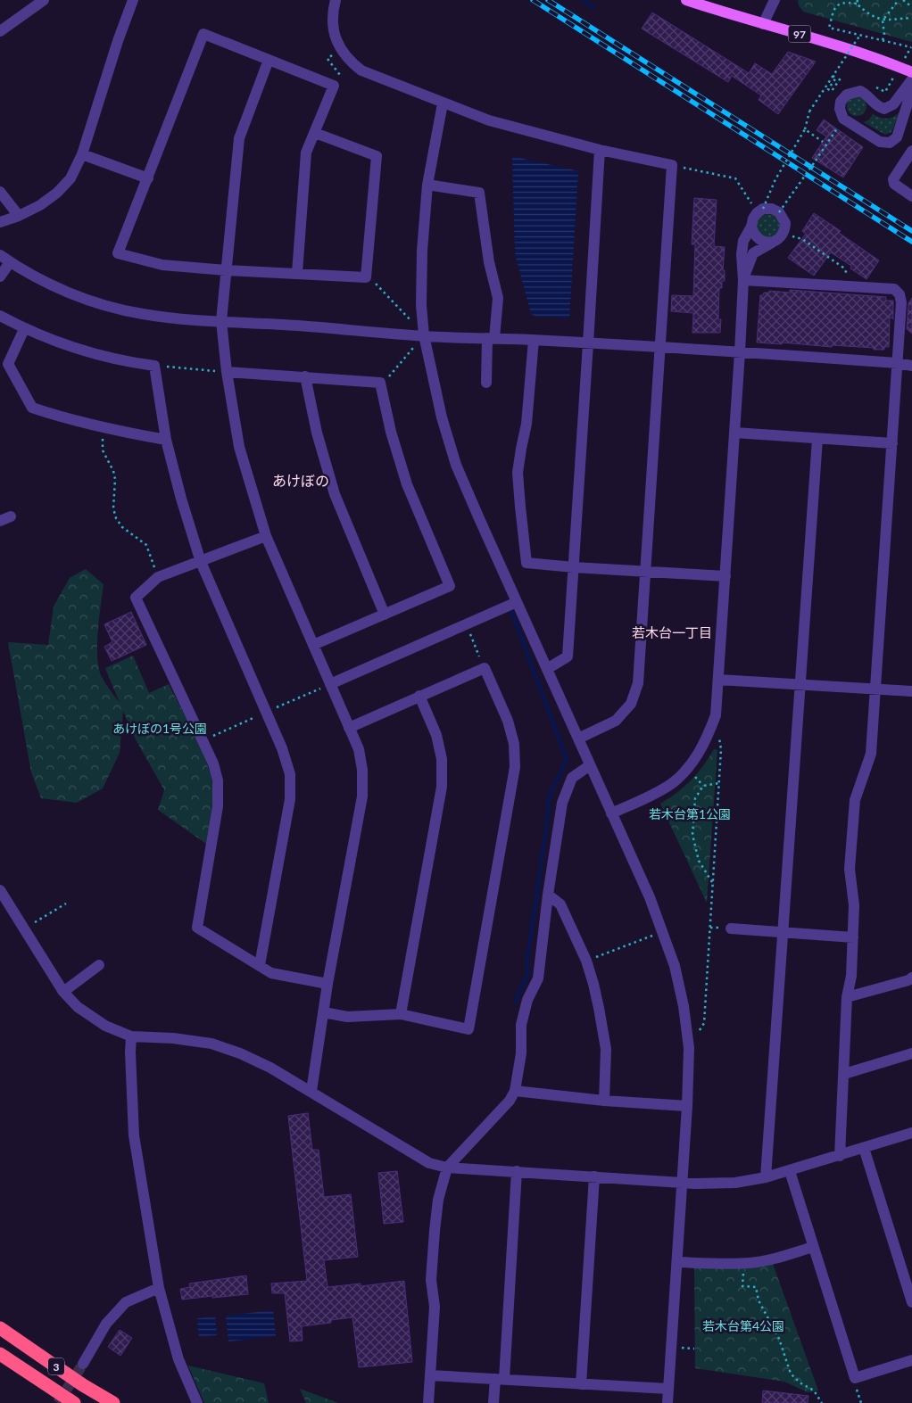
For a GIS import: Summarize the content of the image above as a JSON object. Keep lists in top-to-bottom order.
{
  "streets": {
    "highway": ["3"],
    "main road": ["97"]
  },
  "districts": ["あけぼの", "若木台一丁目"],
  "parks": ["あけぼの1号公園", "若木台第1公園", "若木台第4公園"]
}
